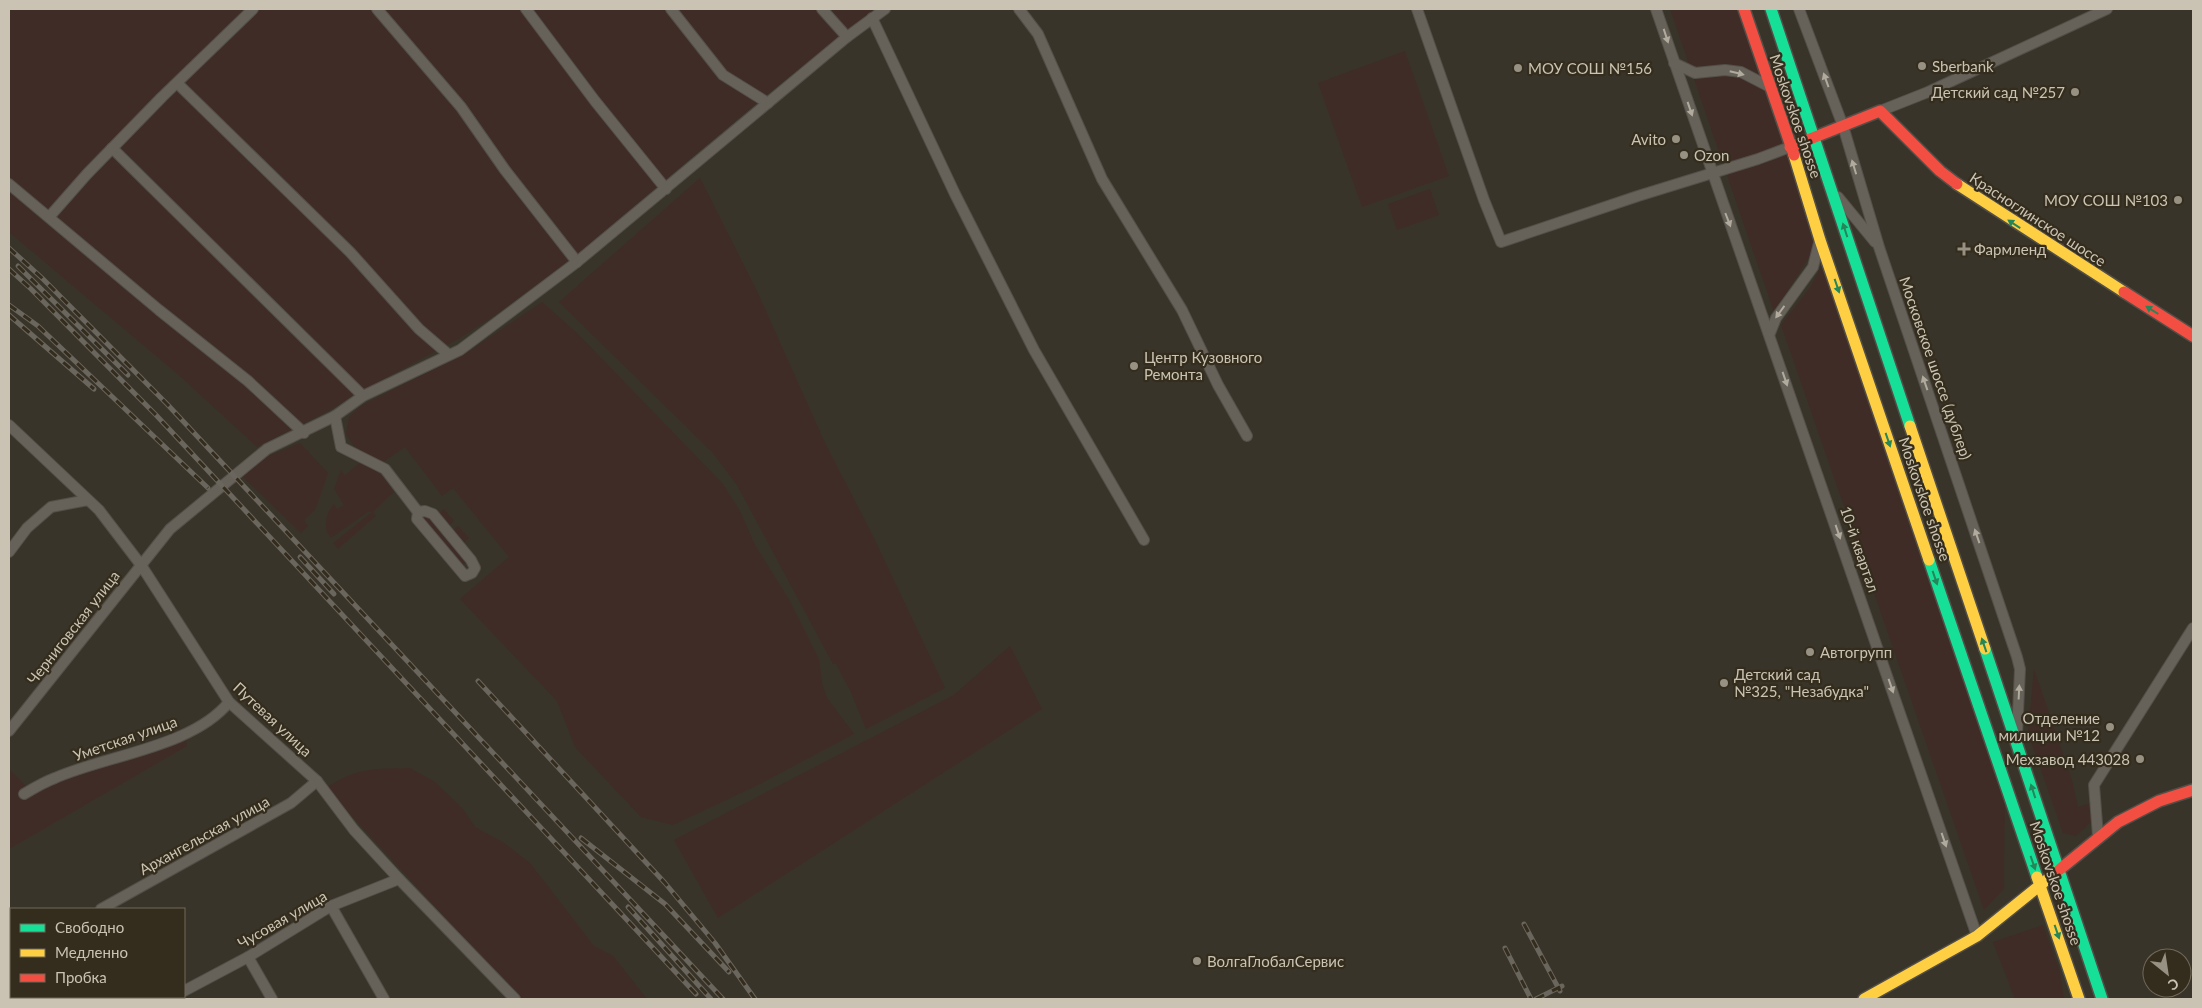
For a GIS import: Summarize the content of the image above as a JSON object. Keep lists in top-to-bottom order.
{
  "streets": {
    "main road": ["Moskovskoe shosse", "Красноглинское шоссе"],
    "street": [
      "Московское шоссе (дублер)",
      "10-й квартал",
      "Черниговская улица",
      "Путевая улица",
      "Уметская улица",
      "Архангельская улица",
      "Чусовая улица"
    ]
  },
  "crossings": [
    ["Moskovskoe shosse", "Московское шоссе (дублер)"],
    ["Черниговская улица", "Путевая улица"],
    ["Путевая улица", "Уметская улица"],
    ["Путевая улица", "Архангельская улица"],
    ["Путевая улица", "Чусовая улица"]
  ],
  "one_way": ["Красноглинское шоссе", "Московское шоссе (дублер)", "10-й квартал"],
  "places": {
    "other": [
      "Sberbank",
      "МОУ СОШ №156",
      "Детский сад №257",
      "Avito",
      "Ozon",
      "МОУ СОШ №103",
      "Центр Кузовного Ремонта",
      "Автогрупп",
      "Детский сад №325, \"Незабудка\"",
      "Отделение милиции №12",
      "Мехзавод 443028",
      "ВолгаГлобалСервис"
    ],
    "health": ["Фармленд"]
  },
  "legend": ["Свободно", "Медленно", "Пробка"],
  "north": "bottom right"
}
